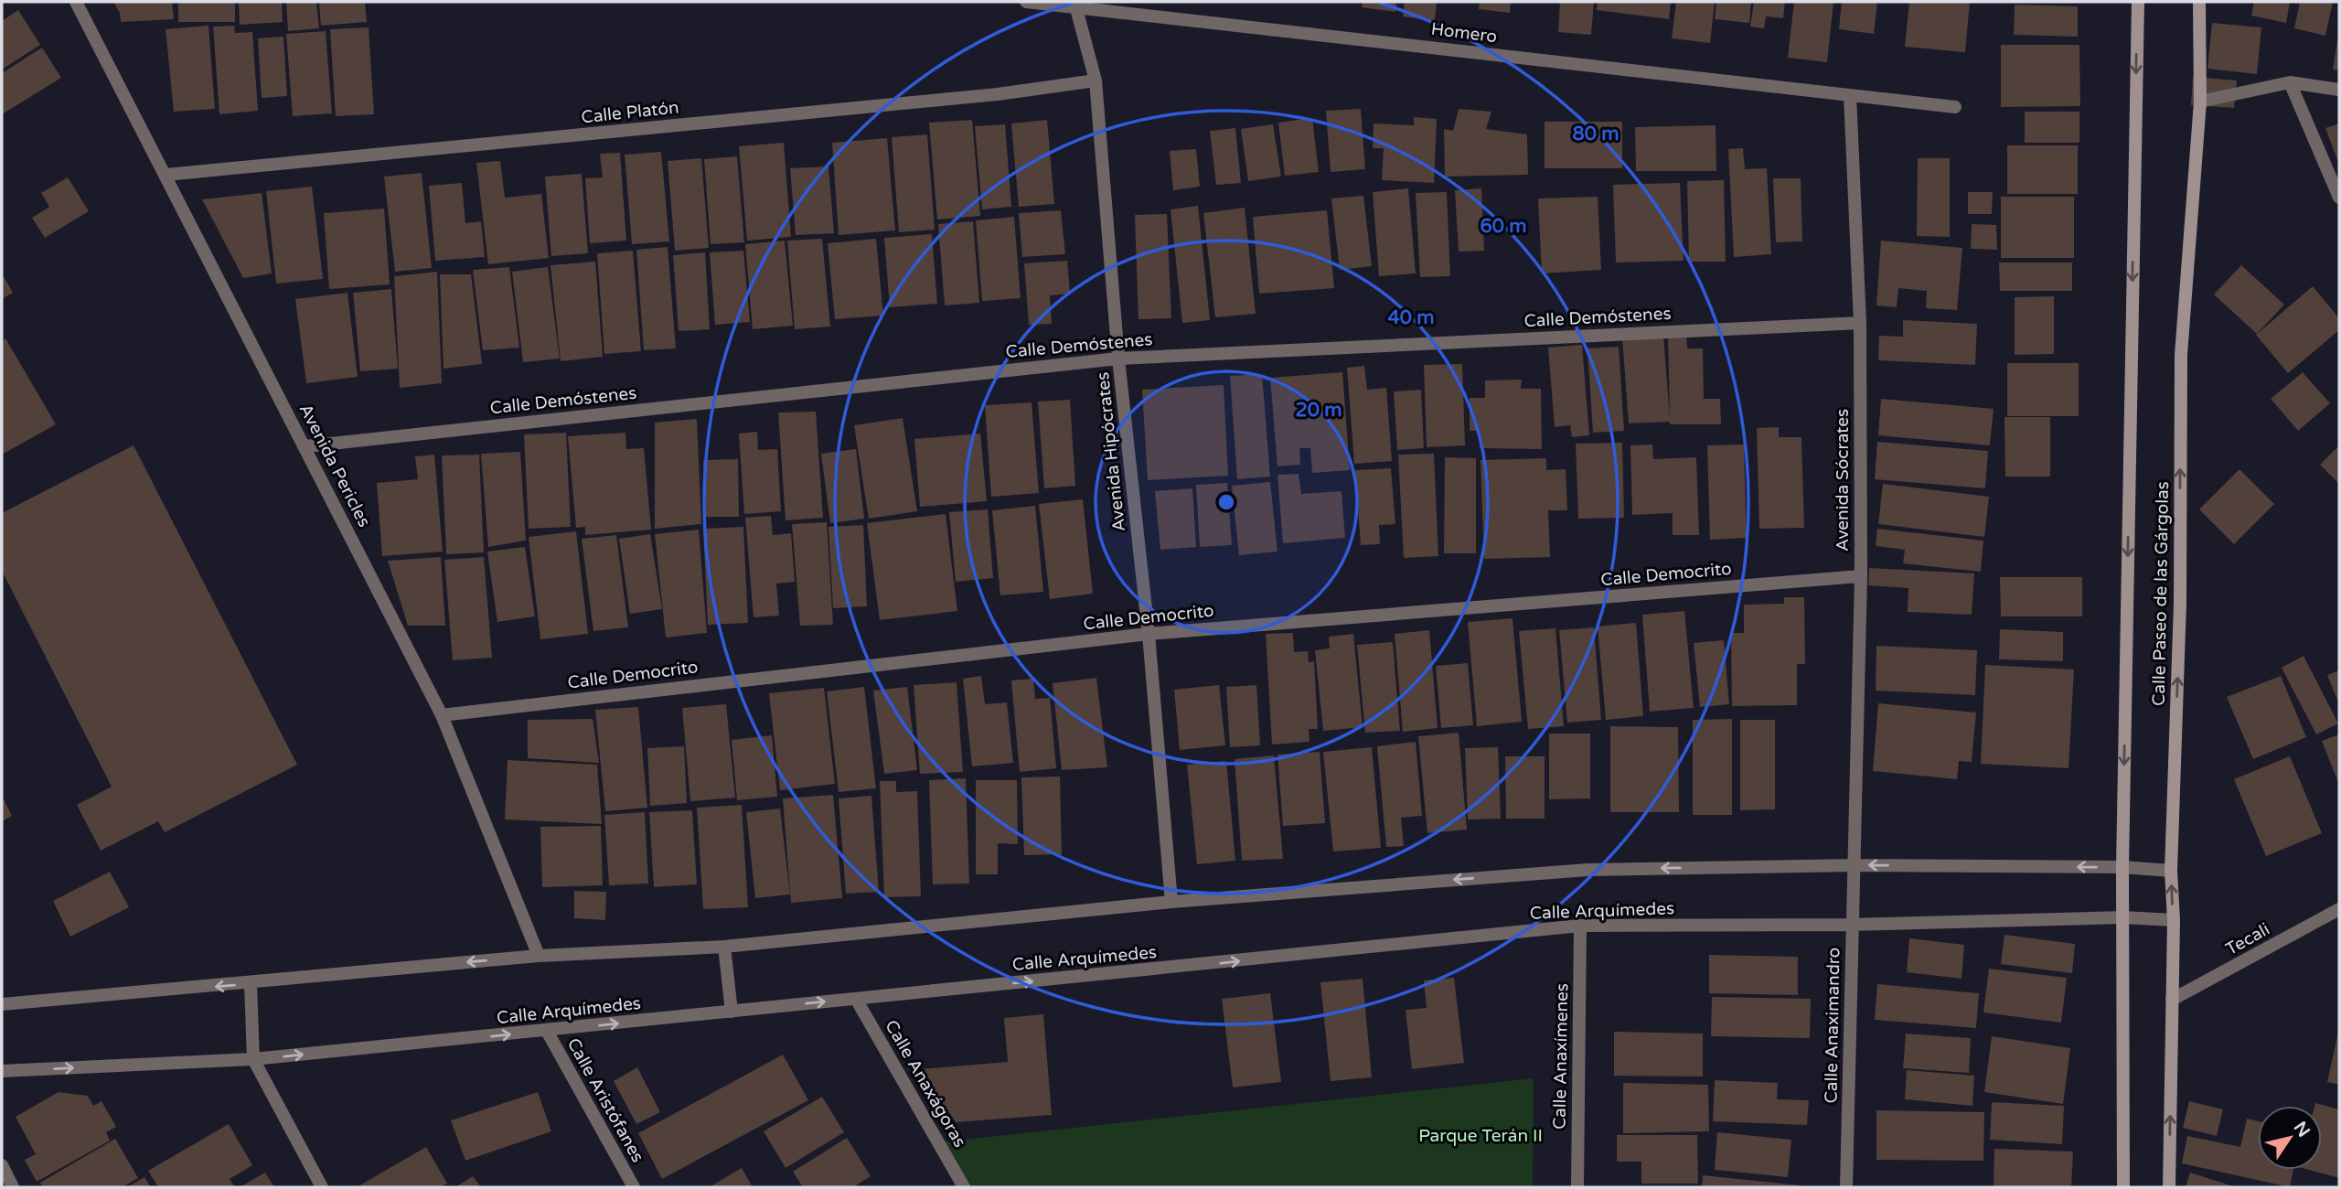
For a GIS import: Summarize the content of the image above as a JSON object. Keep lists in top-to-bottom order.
{
  "streets": {
    "street": [
      "Homero",
      "Calle Platón",
      "Calle Demóstenes",
      "Avenida Hipócrates",
      "Avenida Pericles",
      "Avenida Sócrates",
      "Calle Democrito",
      "Calle Paseo de las Gárgolas",
      "Calle Arquímedes",
      "Tecali",
      "Calle Anaximandro",
      "Calle Anaxímenes",
      "Calle Anaxágoras",
      "Calle Aristófanes"
    ]
  },
  "crossings": [
    ["Homero", "Avenida Hipócrates"],
    ["Homero", "Avenida Sócrates"],
    ["Calle Platón", "Avenida Hipócrates"],
    ["Calle Platón", "Avenida Pericles"],
    ["Calle Demóstenes", "Avenida Hipócrates"],
    ["Calle Demóstenes", "Avenida Pericles"],
    ["Calle Demóstenes", "Avenida Sócrates"],
    ["Avenida Hipócrates", "Calle Democrito"],
    ["Avenida Pericles", "Calle Democrito"],
    ["Avenida Sócrates", "Calle Democrito"],
    ["Avenida Sócrates", "Calle Anaximandro"],
    ["Calle Paseo de las Gárgolas", "Calle Arquímedes"],
    ["Calle Paseo de las Gárgolas", "Tecali"],
    ["Calle Arquímedes", "Calle Anaximandro"],
    ["Calle Arquímedes", "Calle Anaxímenes"],
    ["Calle Arquímedes", "Calle Anaxágoras"],
    ["Calle Arquímedes", "Calle Aristófanes"]
  ],
  "parks": ["Parque Terán II"],
  "north": "top right",
  "rings": [
    "80 m",
    "60 m",
    "40 m",
    "20 m"
  ]
}
